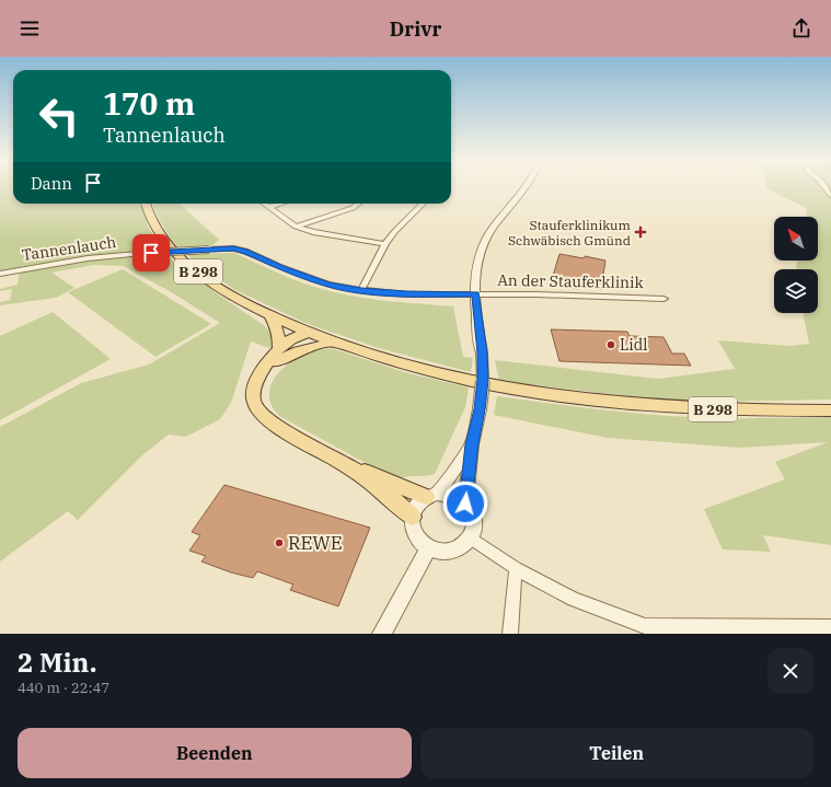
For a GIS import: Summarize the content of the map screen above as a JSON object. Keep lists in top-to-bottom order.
{
  "streets": {
    "main road": ["B 298"],
    "street": ["Tannenlauch", "An der Stauferklinik"]
  },
  "crossings": [
    ["Tannenlauch", "An der Stauferklinik"]
  ],
  "places": {
    "health": ["Stauferklinikum Schwäbisch Gmünd"],
    "other": ["Lidl", "REWE"]
  },
  "north": "top left",
  "page": {
    "header": "Drivr",
    "turn": ["170 m", "Tannenlauch"],
    "then": "Dann",
    "heading": ["2 Min.", "440 m · 22:47"],
    "buttons": ["Beenden", "Teilen"]
  }
}
